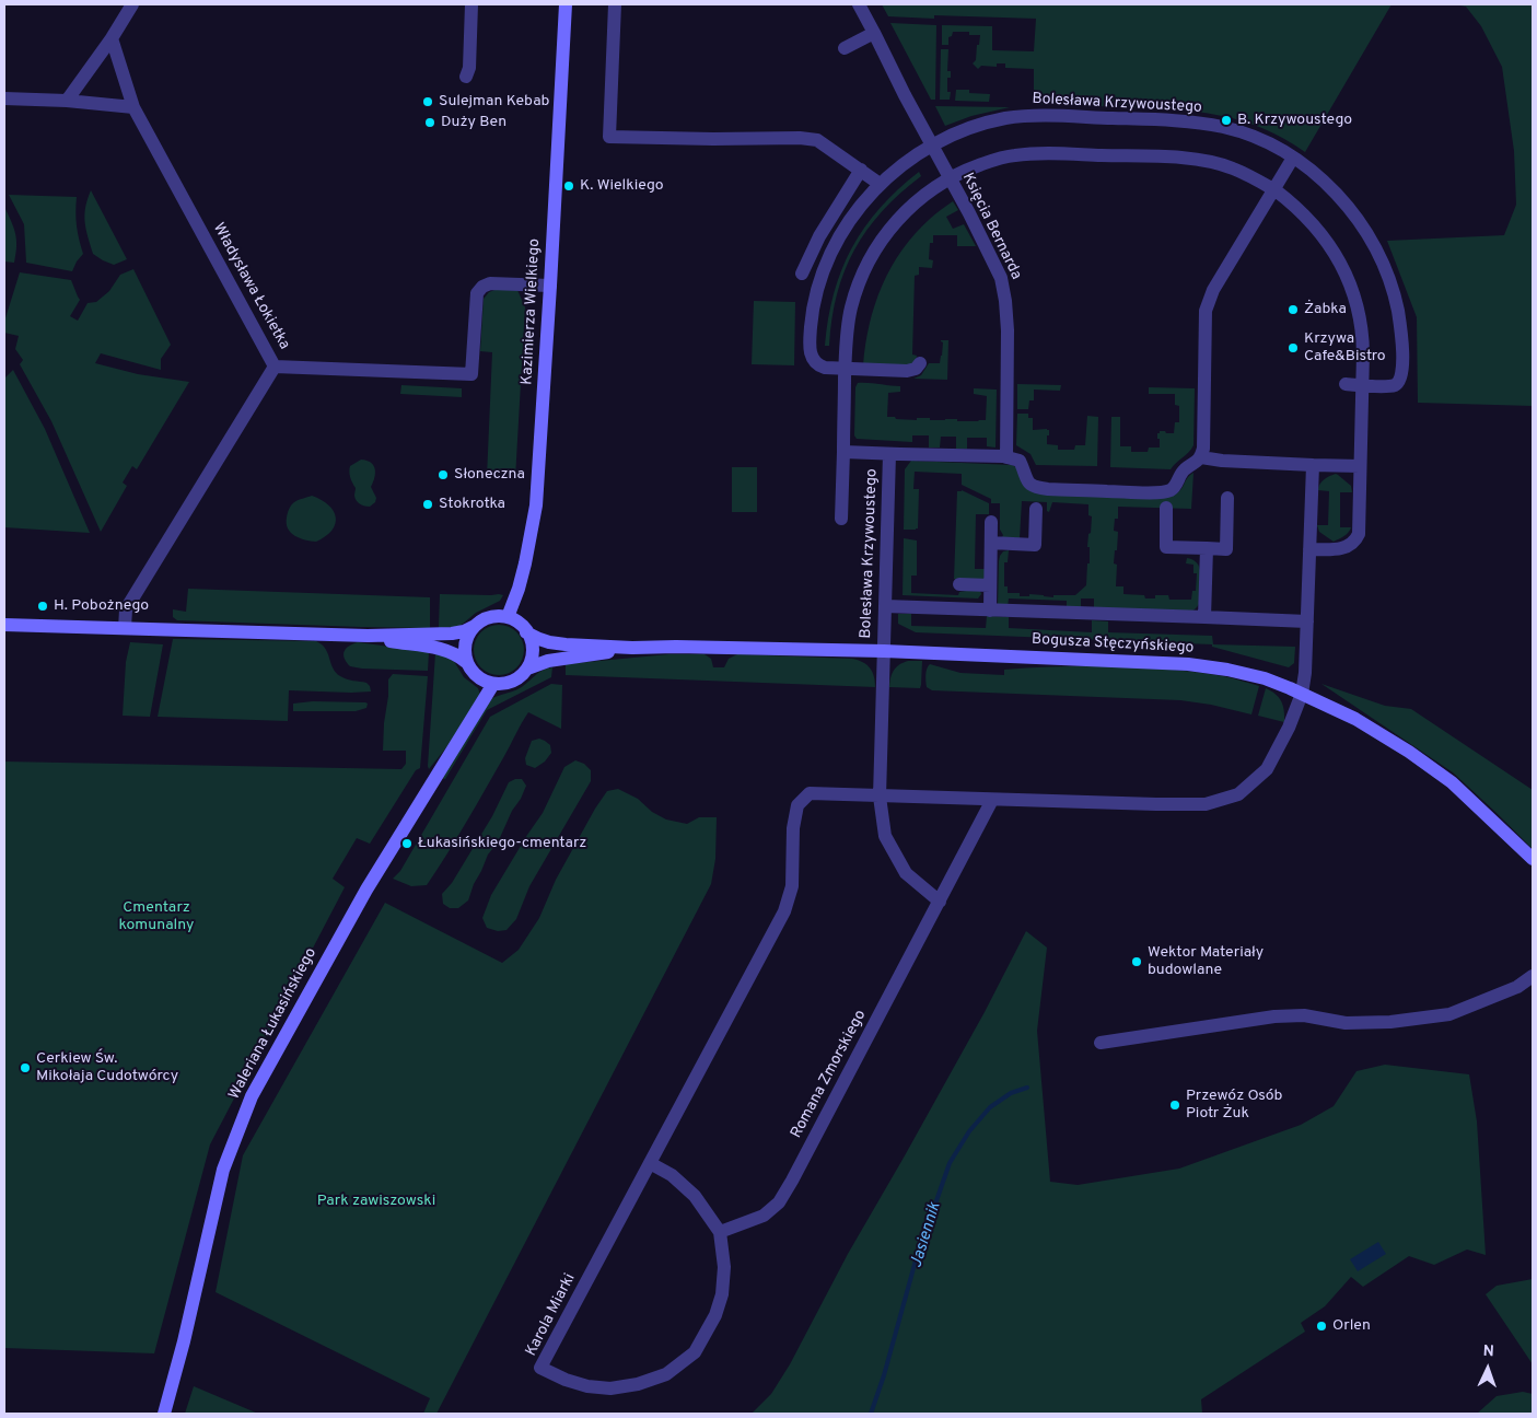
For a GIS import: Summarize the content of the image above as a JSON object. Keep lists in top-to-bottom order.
{
  "streets": {
    "street": [
      "Bolesława Krzywoustego",
      "Księcia Bernarda",
      "Władysława Łokietka",
      "Kazimierza Wielkiego",
      "Bogusza Stęczyńskiego",
      "Waleriana Łukasińskiego",
      "Romana Zmorskiego",
      "Karola Miarki"
    ]
  },
  "crossings": [
    ["Bolesława Krzywoustego", "Księcia Bernarda"],
    ["Bolesława Krzywoustego", "Bogusza Stęczyńskiego"],
    ["Kazimierza Wielkiego", "Bogusza Stęczyńskiego"],
    ["Kazimierza Wielkiego", "Waleriana Łukasińskiego"],
    ["Bogusza Stęczyńskiego", "Waleriana Łukasińskiego"],
    ["Romana Zmorskiego", "Karola Miarki"]
  ],
  "water": ["Jasiennik"],
  "parks": ["Cmentarz komunalny", "Park zawiszowski"],
  "places": [
    "Sulejman Kebab",
    "B. Krzywoustego",
    "Duży Ben",
    "K. Wielkiego",
    "Żabka",
    "Krzywa Cafe&Bistro",
    "Słoneczna",
    "Stokrotka",
    "H. Pobożnego",
    "Łukasińskiego-cmentarz",
    "Wektor Materiały budowlane",
    "Cerkiew Św. Mikołaja Cudotwórcy",
    "Przewóz Osób Piotr Żuk",
    "Orlen"
  ],
  "north": "top"
}
